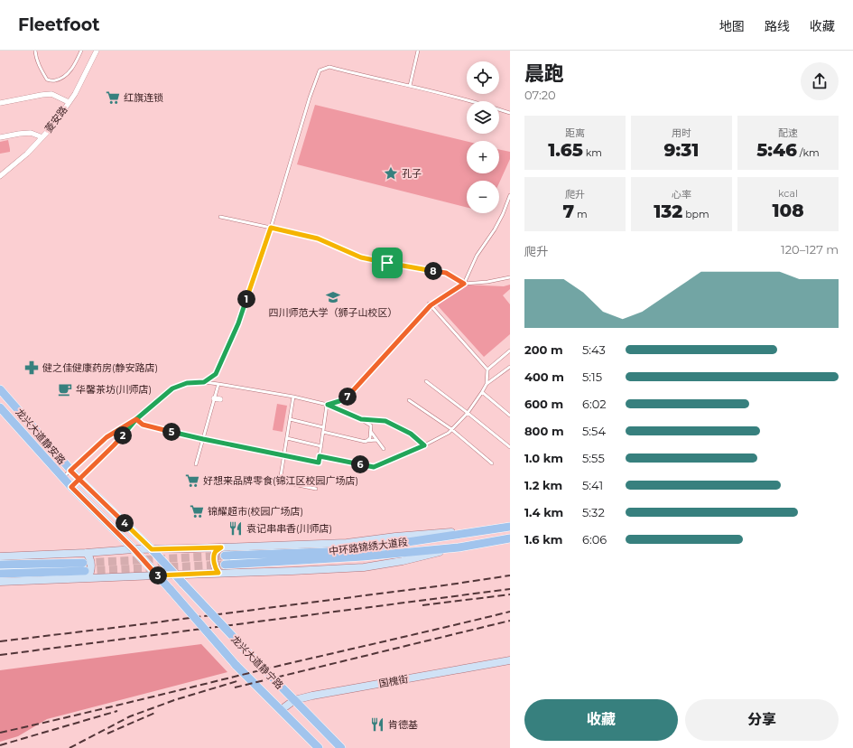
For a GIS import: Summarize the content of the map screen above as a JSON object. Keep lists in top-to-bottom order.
{
  "streets": {
    "main road": [
      "龙兴大道静安路",
      "中环路锦绣大道段",
      "龙兴大道静宁路",
      "国槐街"
    ],
    "street": ["菱安路"]
  },
  "crossings": [
    ["龙兴大道静安路", "龙兴大道静宁路"],
    ["龙兴大道静宁路", "国槐街"]
  ],
  "places": {
    "supermarket": ["红旗连锁", "好想来品牌零食(锦江区校园广场店)", "锦耀超市(校园广场店)"],
    "place": ["孔子"],
    "school or university": ["四川师范大学（狮子山校区）"],
    "pharmacy": ["健之佳健康药房(静安路店)"],
    "cafe": ["华馨茶坊(川师店)"],
    "restaurant": ["袁记串串香(川师店)", "肯德基"]
  },
  "page": {
    "header": "Fleetfoot",
    "nav": ["地图", "路线", "收藏"],
    "heading": ["晨跑", "07:20"],
    "map_buttons": ["+", "−"],
    "stats": [
      ["距离", "1.65 km"],
      ["用时", "9:31"],
      ["配速", "5:46 /km"],
      ["爬升", "7 m"],
      ["心率", "132 bpm"],
      ["kcal", "108"]
    ],
    "chart": ["爬升", "120–127 m"],
    "pins": [
      "8",
      "1",
      "7",
      "5",
      "2",
      "6",
      "4",
      "3"
    ],
    "list": [
      {
        "name": "200 m",
        "note": "5:43"
      },
      {
        "name": "400 m",
        "note": "5:15"
      },
      {
        "name": "600 m",
        "note": "6:02"
      },
      {
        "name": "800 m",
        "note": "5:54"
      },
      {
        "name": "1.0 km",
        "note": "5:55"
      },
      {
        "name": "1.2 km",
        "note": "5:41"
      },
      {
        "name": "1.4 km",
        "note": "5:32"
      },
      {
        "name": "1.6 km",
        "note": "6:06"
      }
    ],
    "buttons": ["收藏", "分享"]
  }
}
